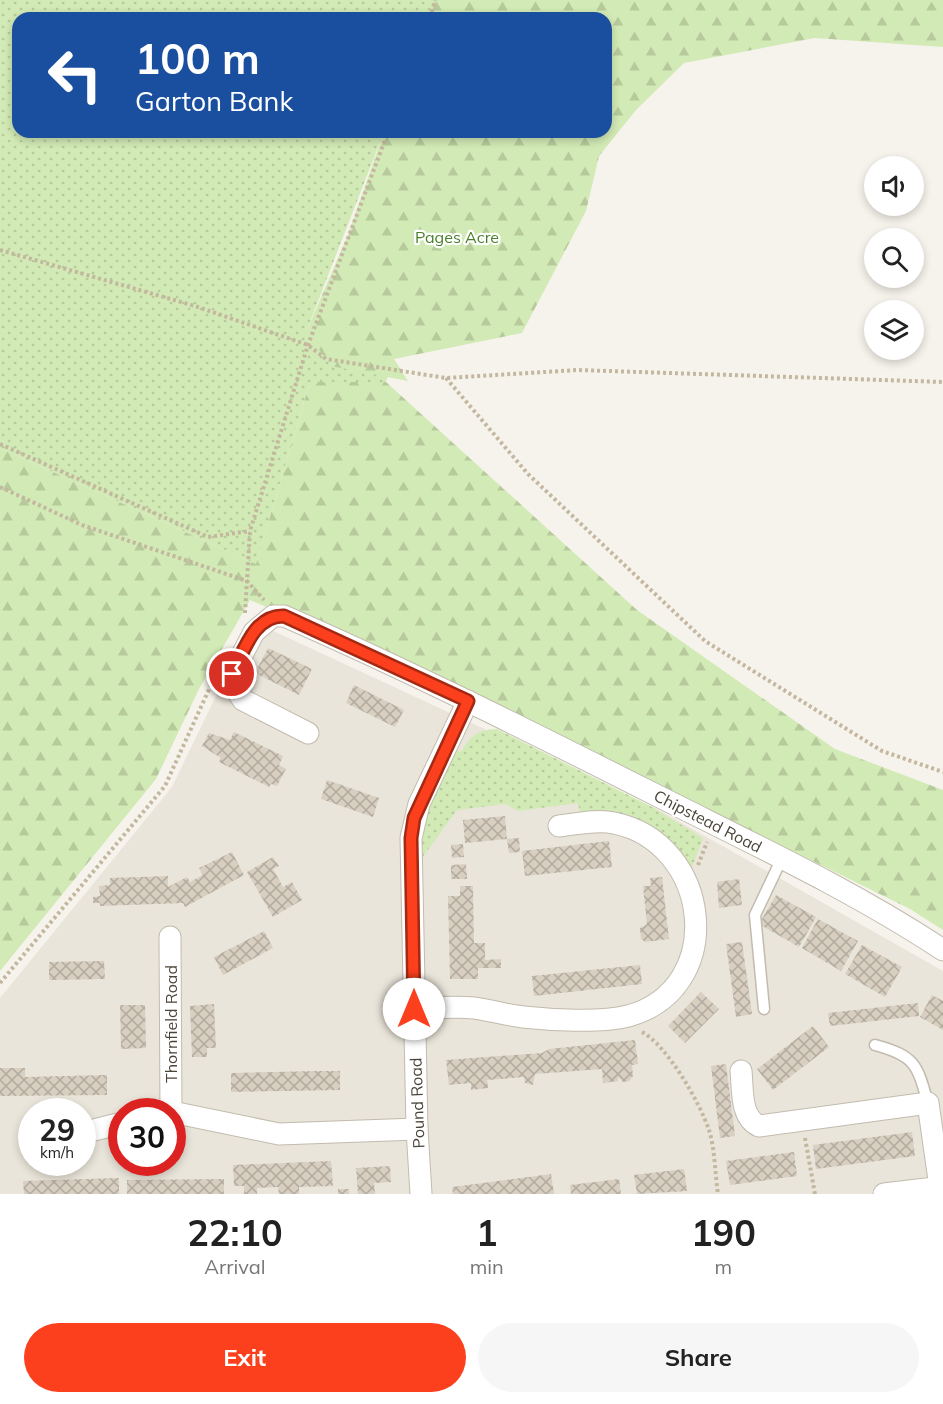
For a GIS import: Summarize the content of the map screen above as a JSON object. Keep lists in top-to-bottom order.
{
  "streets": {
    "street": ["Chipstead Road", "Thornfield Road", "Pound Road"]
  },
  "crossings": [
    ["Chipstead Road", "Pound Road"],
    ["Thornfield Road", "Pound Road"]
  ],
  "parks": ["Pages Acre"],
  "page": {
    "turn": ["100 m", "Garton Bank"],
    "speed": "29 km/h",
    "limit": "30",
    "eta": [
      "22:10",
      "Arrival",
      "1",
      "min",
      "190",
      "m"
    ],
    "buttons": ["Exit", "Share"]
  }
}
